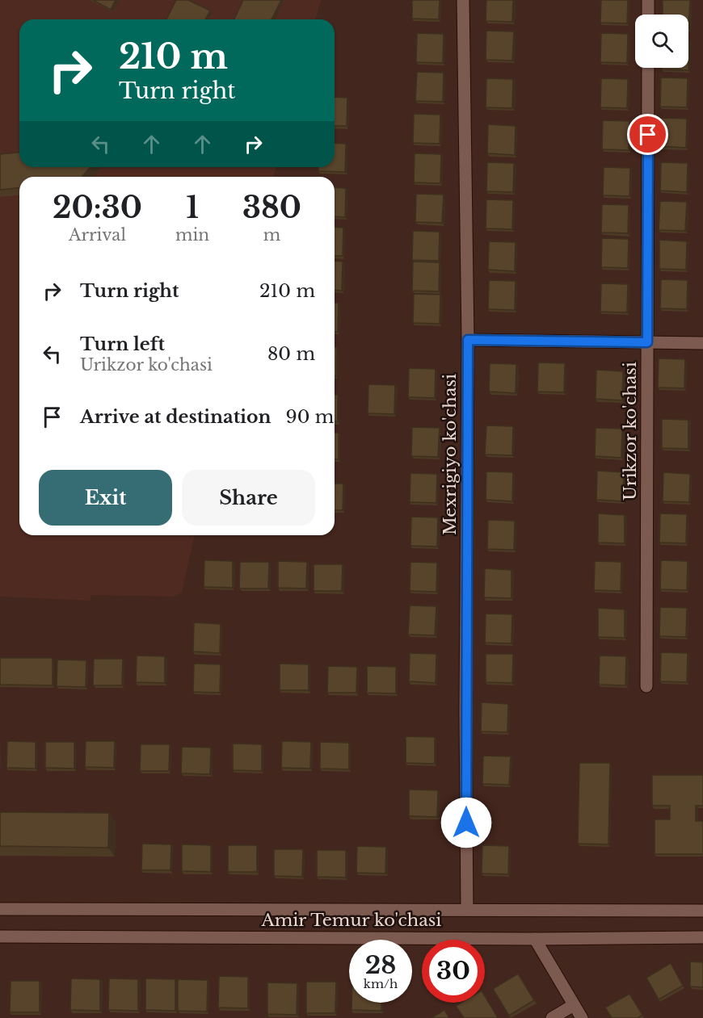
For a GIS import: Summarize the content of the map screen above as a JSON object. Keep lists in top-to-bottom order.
{
  "streets": {
    "street": ["Urikzor ko'chasi", "Mexrigiyo ko'chasi", "Amir Temur ko'chasi"]
  },
  "crossings": [
    ["Mexrigiyo ko'chasi", "Amir Temur ko'chasi"]
  ],
  "page": {
    "turn": ["210 m", "Turn right"],
    "eta": [
      "20:30",
      "Arrival",
      "1",
      "min",
      "380",
      "m"
    ],
    "list": [
      {
        "name": "Turn right",
        "value": "210 m"
      },
      {
        "name": "Turn left",
        "note": "Urikzor ko'chasi",
        "value": "80 m"
      },
      {
        "name": "Arrive at destination",
        "value": "90 m"
      }
    ],
    "buttons": ["Exit", "Share"],
    "speed": "28 km/h",
    "limit": "30"
  }
}
